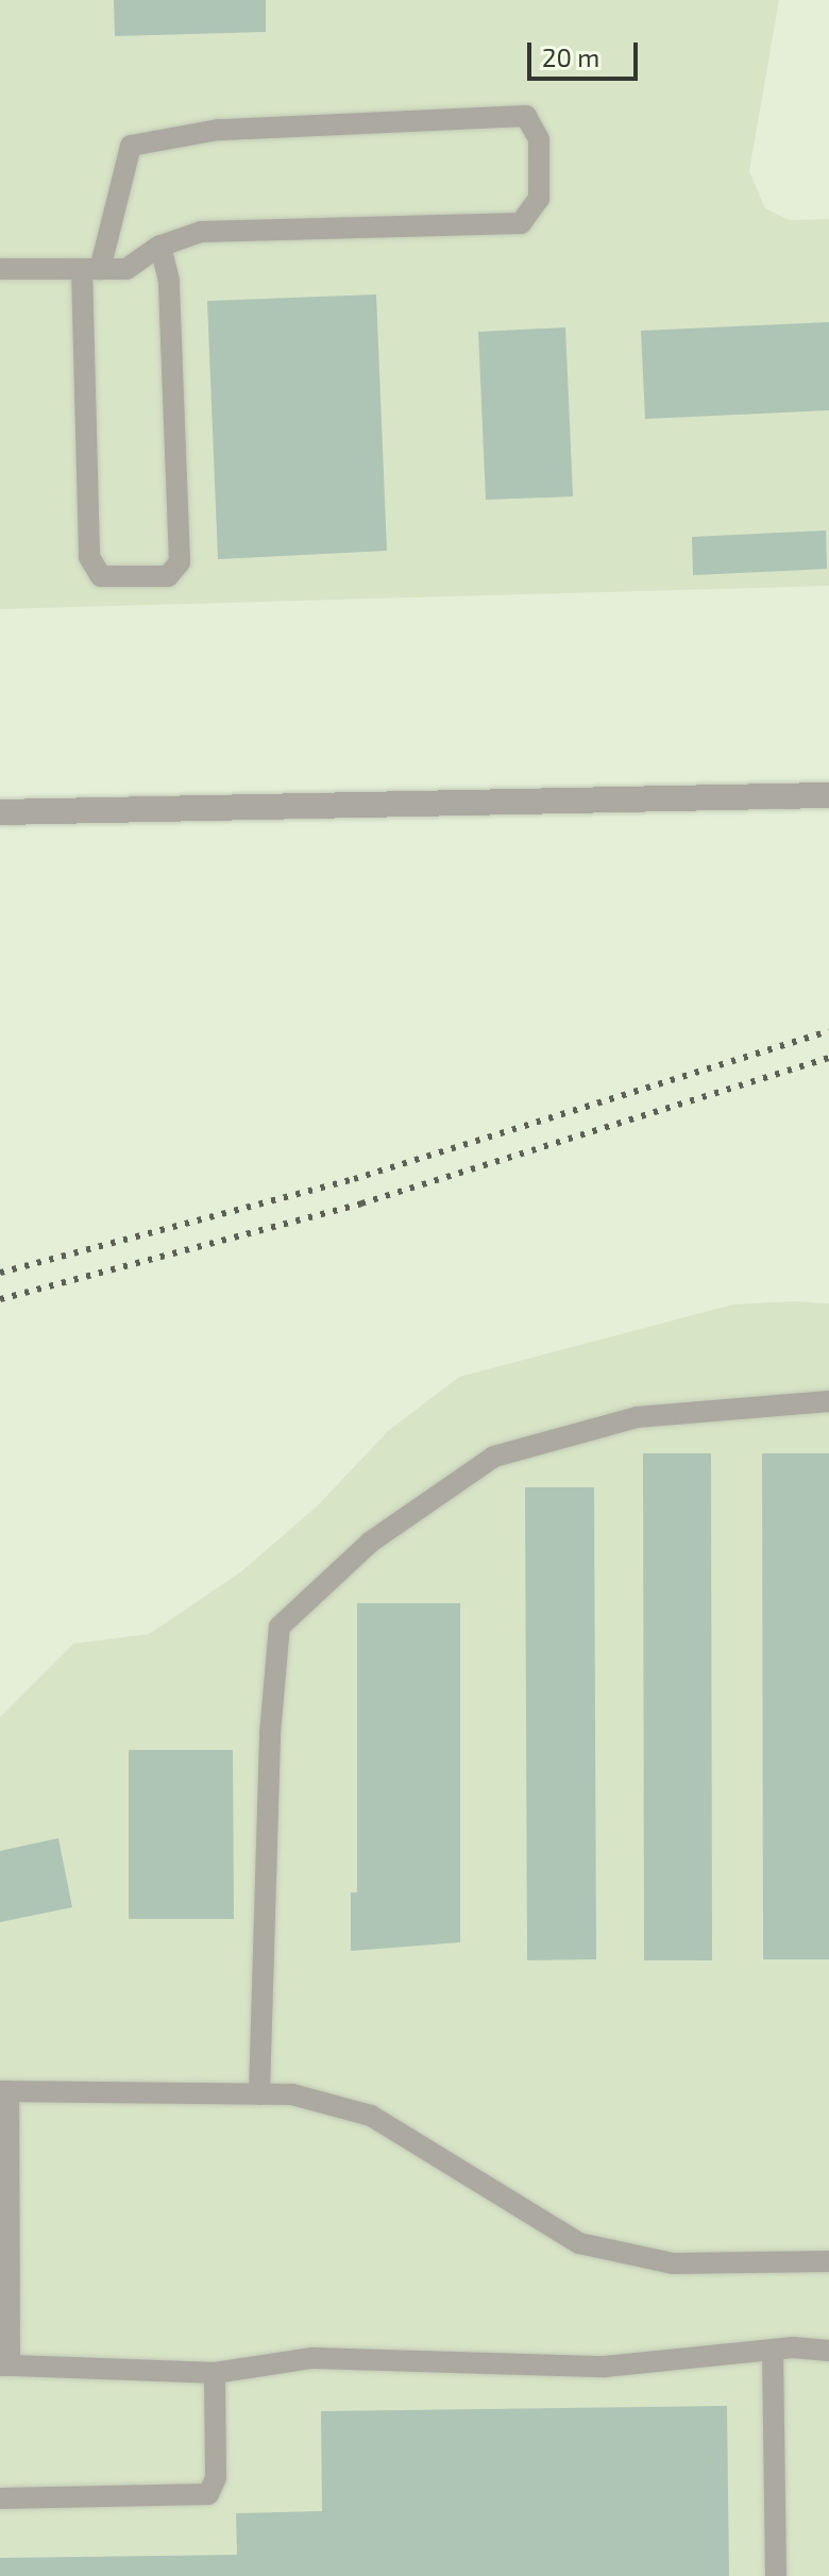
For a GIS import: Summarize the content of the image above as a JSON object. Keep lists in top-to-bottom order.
{
  "scale_bar": "20 m"
}
